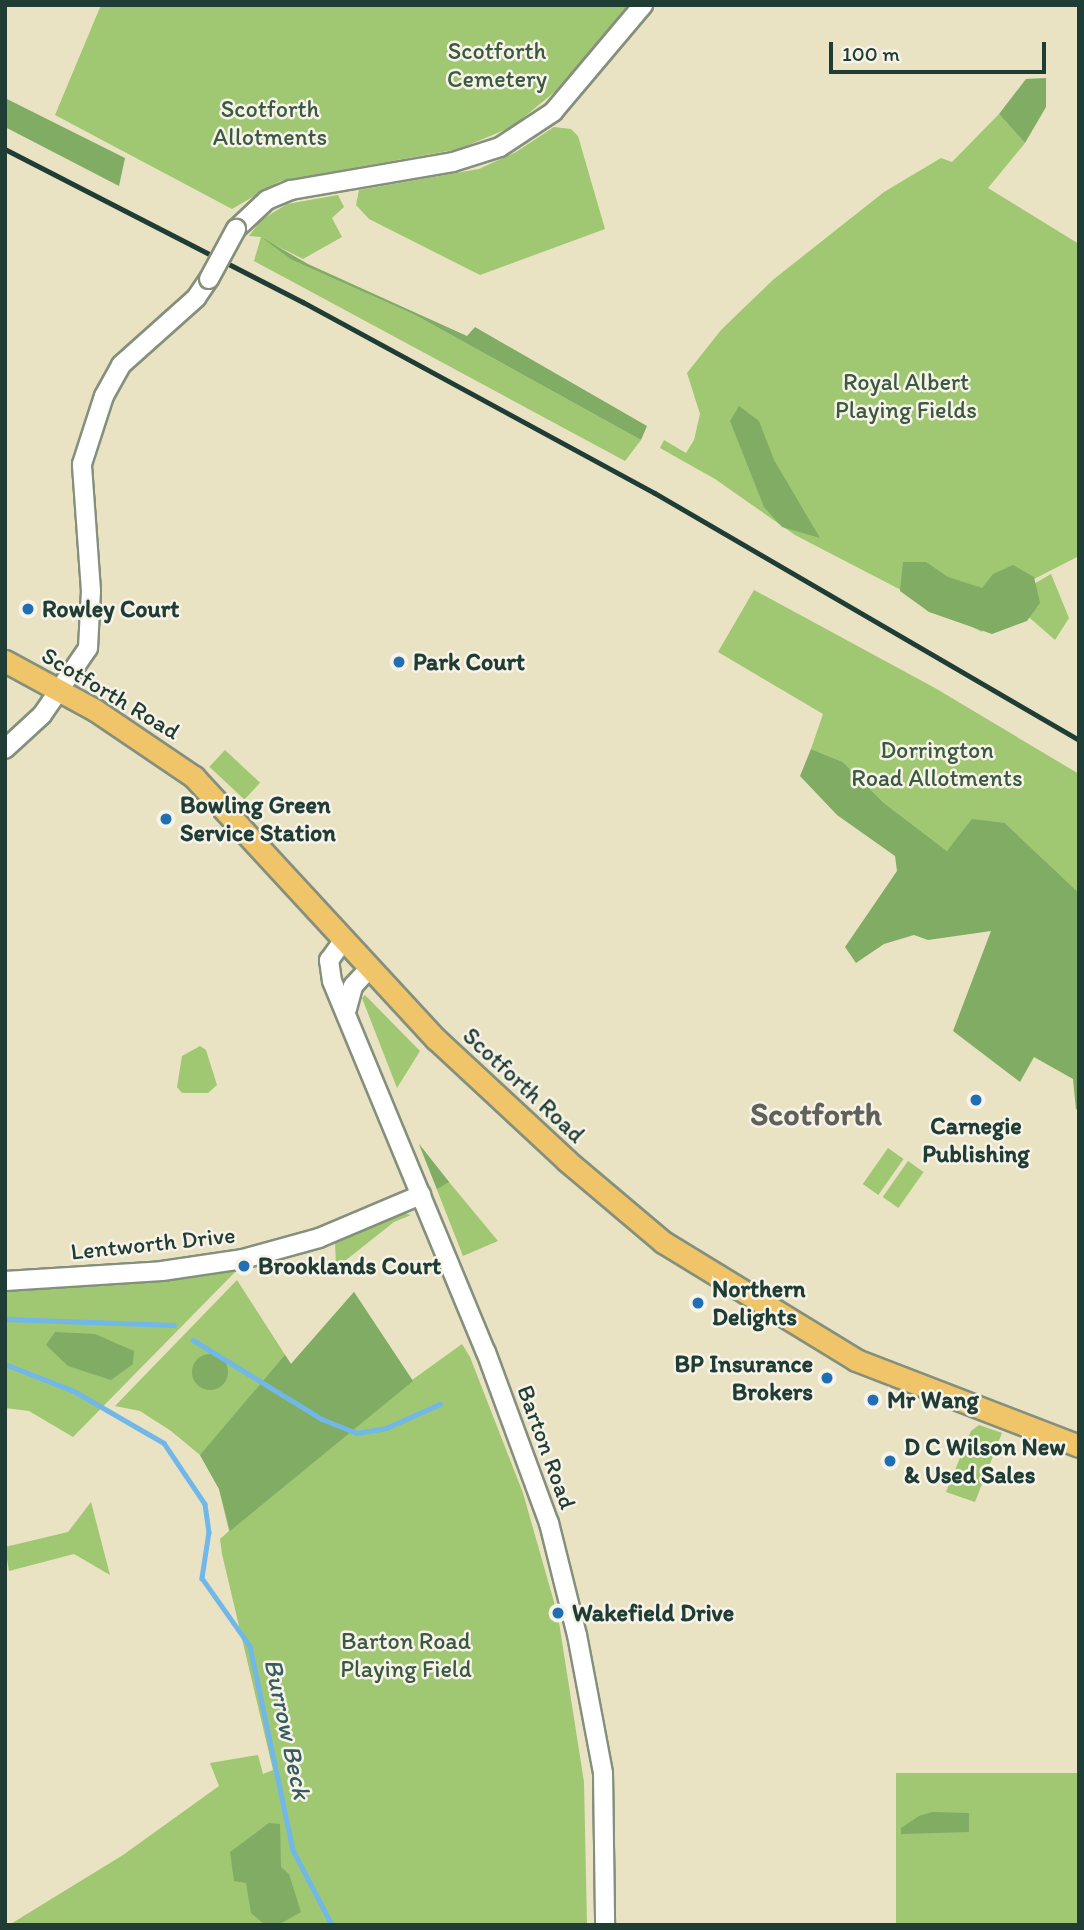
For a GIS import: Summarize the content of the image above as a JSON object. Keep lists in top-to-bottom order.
{
  "streets": {
    "main road": ["Scotforth Road"],
    "street": ["Lentworth Drive", "Barton Road"]
  },
  "crossings": [
    ["Scotforth Road", "Barton Road"],
    ["Lentworth Drive", "Barton Road"]
  ],
  "districts": ["Scotforth"],
  "water": ["Burrow Beck"],
  "parks": [
    "Scotforth Cemetery",
    "Scotforth Allotments",
    "Royal Albert Playing Fields",
    "Dorrington Road Allotments",
    "Barton Road Playing Field"
  ],
  "places": [
    "Rowley Court",
    "Park Court",
    "Bowling Green Service Station",
    "Carnegie Publishing",
    "Brooklands Court",
    "Northern Delights",
    "BP Insurance Brokers",
    "Mr Wang",
    "D C Wilson New & Used Sales",
    "Wakefield Drive"
  ],
  "scale_bar": "100 m"
}
